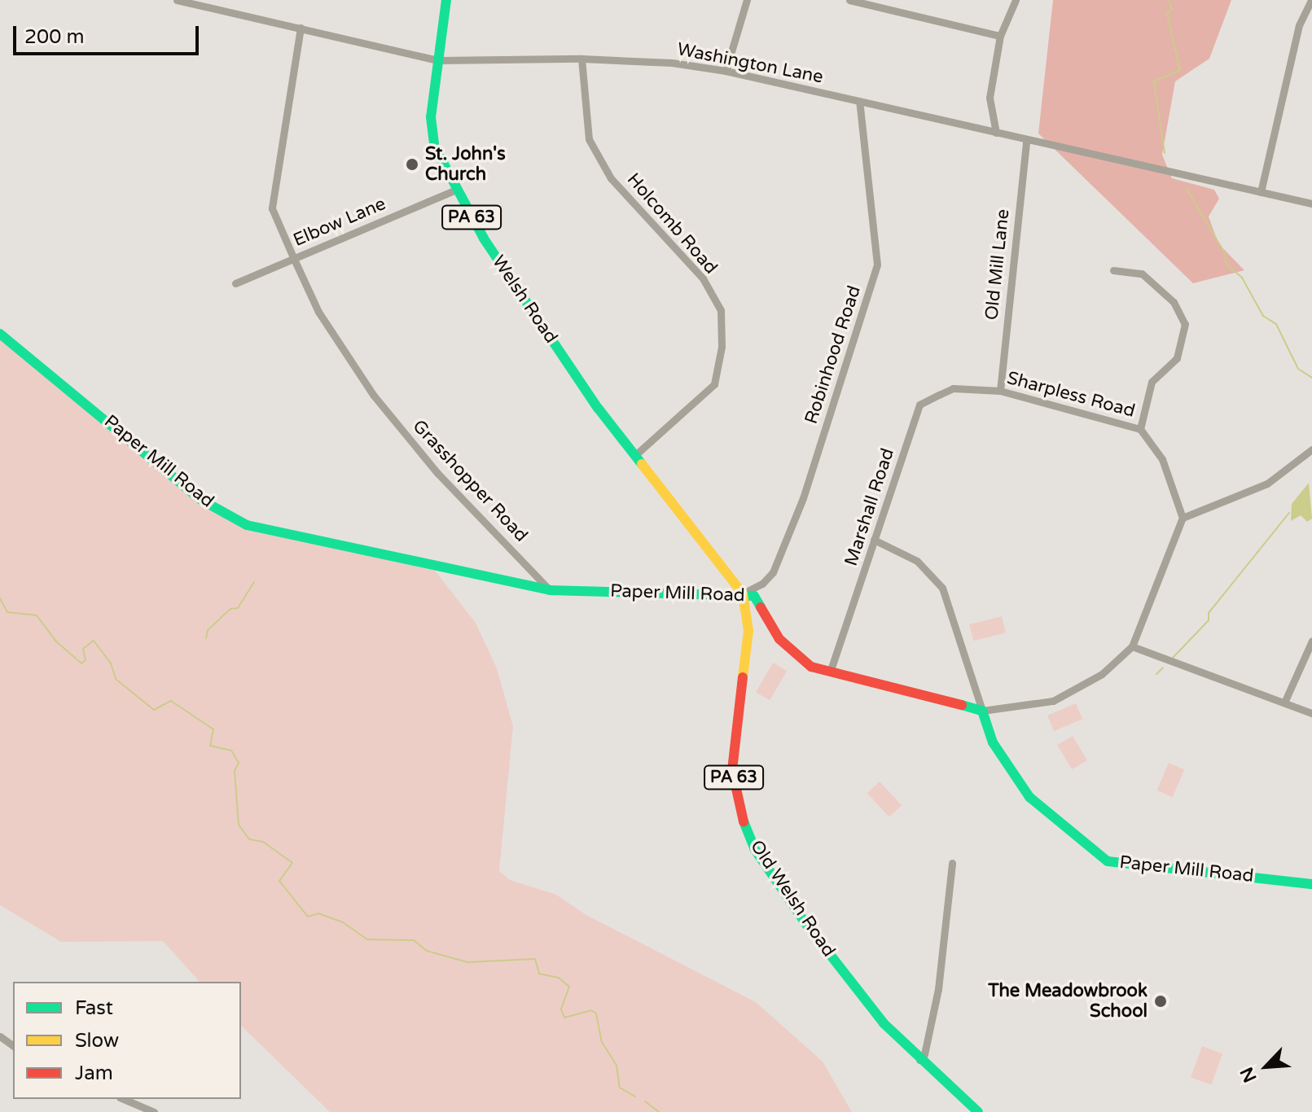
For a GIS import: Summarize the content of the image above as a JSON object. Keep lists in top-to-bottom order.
{
  "streets": {
    "street": [
      "Washington Lane",
      "PA 63",
      "Elbow Lane",
      "Holcomb Road",
      "Old Mill Lane",
      "Welsh Road",
      "Robinhood Road",
      "Sharpless Road",
      "Paper Mill Road",
      "Grasshopper Road",
      "Marshall Road",
      "Old Welsh Road"
    ]
  },
  "crossings": [
    ["Washington Lane", "Holcomb Road"],
    ["Washington Lane", "Old Mill Lane"],
    ["Washington Lane", "Welsh Road"],
    ["Washington Lane", "Robinhood Road"],
    ["Washington Lane", "Grasshopper Road"],
    ["Elbow Lane", "Welsh Road"],
    ["Elbow Lane", "Grasshopper Road"],
    ["Holcomb Road", "Old Welsh Road"],
    ["Old Mill Lane", "Sharpless Road"],
    ["Welsh Road", "Old Welsh Road"],
    ["Robinhood Road", "Paper Mill Road"],
    ["Robinhood Road", "Old Welsh Road"],
    ["Sharpless Road", "Marshall Road"],
    ["Paper Mill Road", "Grasshopper Road"],
    ["Paper Mill Road", "Marshall Road"],
    ["Paper Mill Road", "Old Welsh Road"]
  ],
  "places": ["St. John's Church", "The Meadowbrook School"],
  "legend": ["Fast", "Slow", "Jam"],
  "scale_bar": "200 m",
  "north": "bottom left"
}
